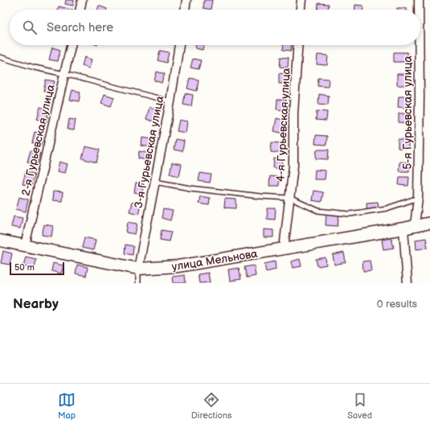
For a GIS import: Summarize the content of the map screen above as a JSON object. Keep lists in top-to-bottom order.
{
  "streets": {
    "main road": ["улица Мельнова"],
    "street": [
      "5-я Гурьевская улица",
      "4-я Гурьевская улица",
      "2-я Гурьевская улица",
      "3-я Гурьевская улица"
    ]
  },
  "crossings": [
    ["5-я Гурьевская улица", "улица Мельнова"],
    ["4-я Гурьевская улица", "улица Мельнова"],
    ["2-я Гурьевская улица", "улица Мельнова"],
    ["3-я Гурьевская улица", "улица Мельнова"]
  ],
  "scale_bar": "50 m",
  "page": {
    "search": "Search here",
    "scale": "50 m",
    "heading": ["Nearby", "0 results"],
    "nav": ["Map", "Directions", "Saved"]
  }
}
